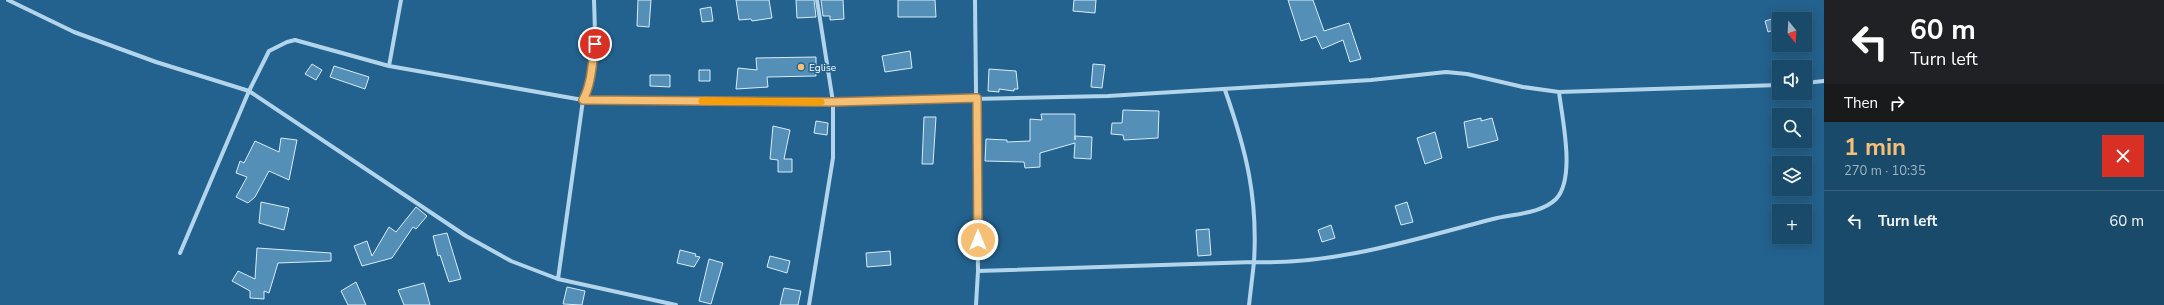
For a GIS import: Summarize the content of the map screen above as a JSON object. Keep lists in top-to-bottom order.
{
  "places": ["Eglise"],
  "north": "bottom",
  "page": {
    "turn": ["60 m", "Turn left"],
    "map_buttons": "+",
    "then": "Then",
    "heading": ["1 min", "270 m · 10:35"],
    "list": [
      {
        "name": "Turn left",
        "value": "60 m"
      }
    ]
  }
}
